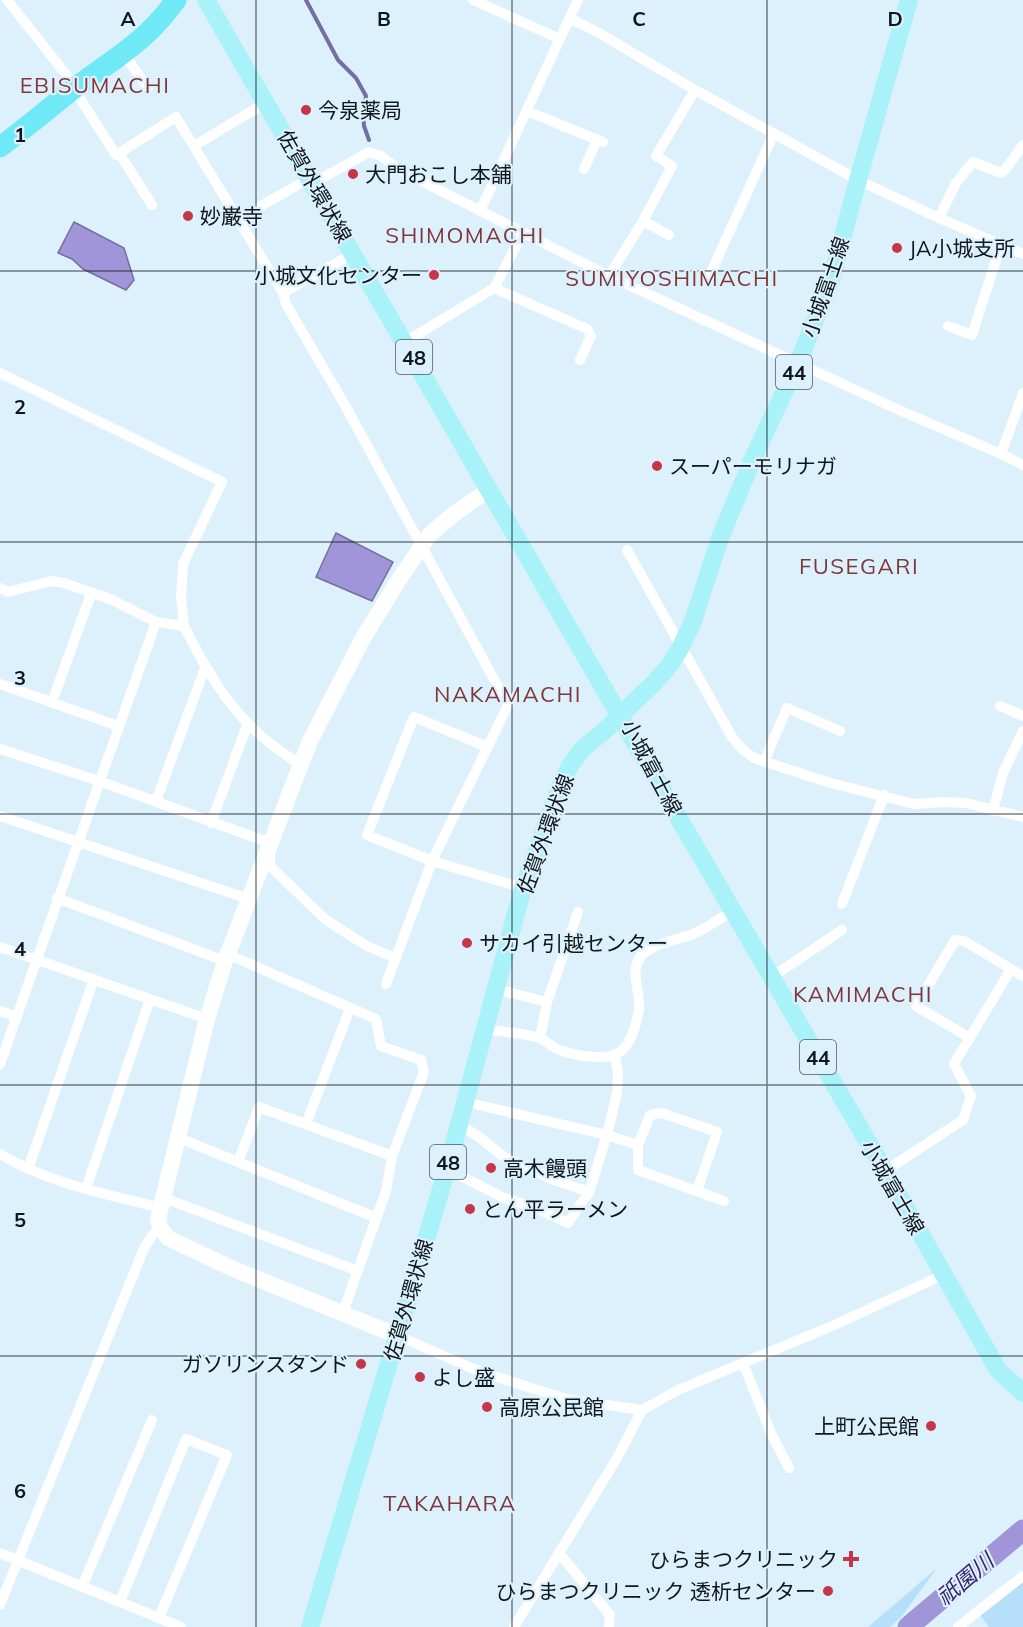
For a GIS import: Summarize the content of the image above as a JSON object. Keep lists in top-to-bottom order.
{
  "streets": {
    "main road": [
      "佐賀外環状線",
      "小城富士線",
      "48",
      "44"
    ]
  },
  "crossings": [
    ["佐賀外環状線", "小城富士線"]
  ],
  "districts": [
    "EBISUMACHI",
    "SHIMOMACHI",
    "SUMIYOSHIMACHI",
    "FUSEGARI",
    "NAKAMACHI",
    "KAMIMACHI",
    "TAKAHARA"
  ],
  "water": ["祇園川"],
  "places": {
    "other": [
      "今泉薬局",
      "大門おこし本舗",
      "妙巌寺",
      "JA小城支所",
      "小城文化センター",
      "スーパーモリナガ",
      "サカイ引越センター",
      "高木饅頭",
      "とん平ラーメン",
      "ガソリンスタンド",
      "よし盛",
      "高原公民館",
      "上町公民館",
      "ひらまつクリニック 透析センター"
    ],
    "health": ["ひらまつクリニック"]
  },
  "grid": {
    "columns": [
      "A",
      "B",
      "C",
      "D"
    ],
    "rows": [
      "1",
      "2",
      "3",
      "4",
      "5",
      "6"
    ]
  }
}
